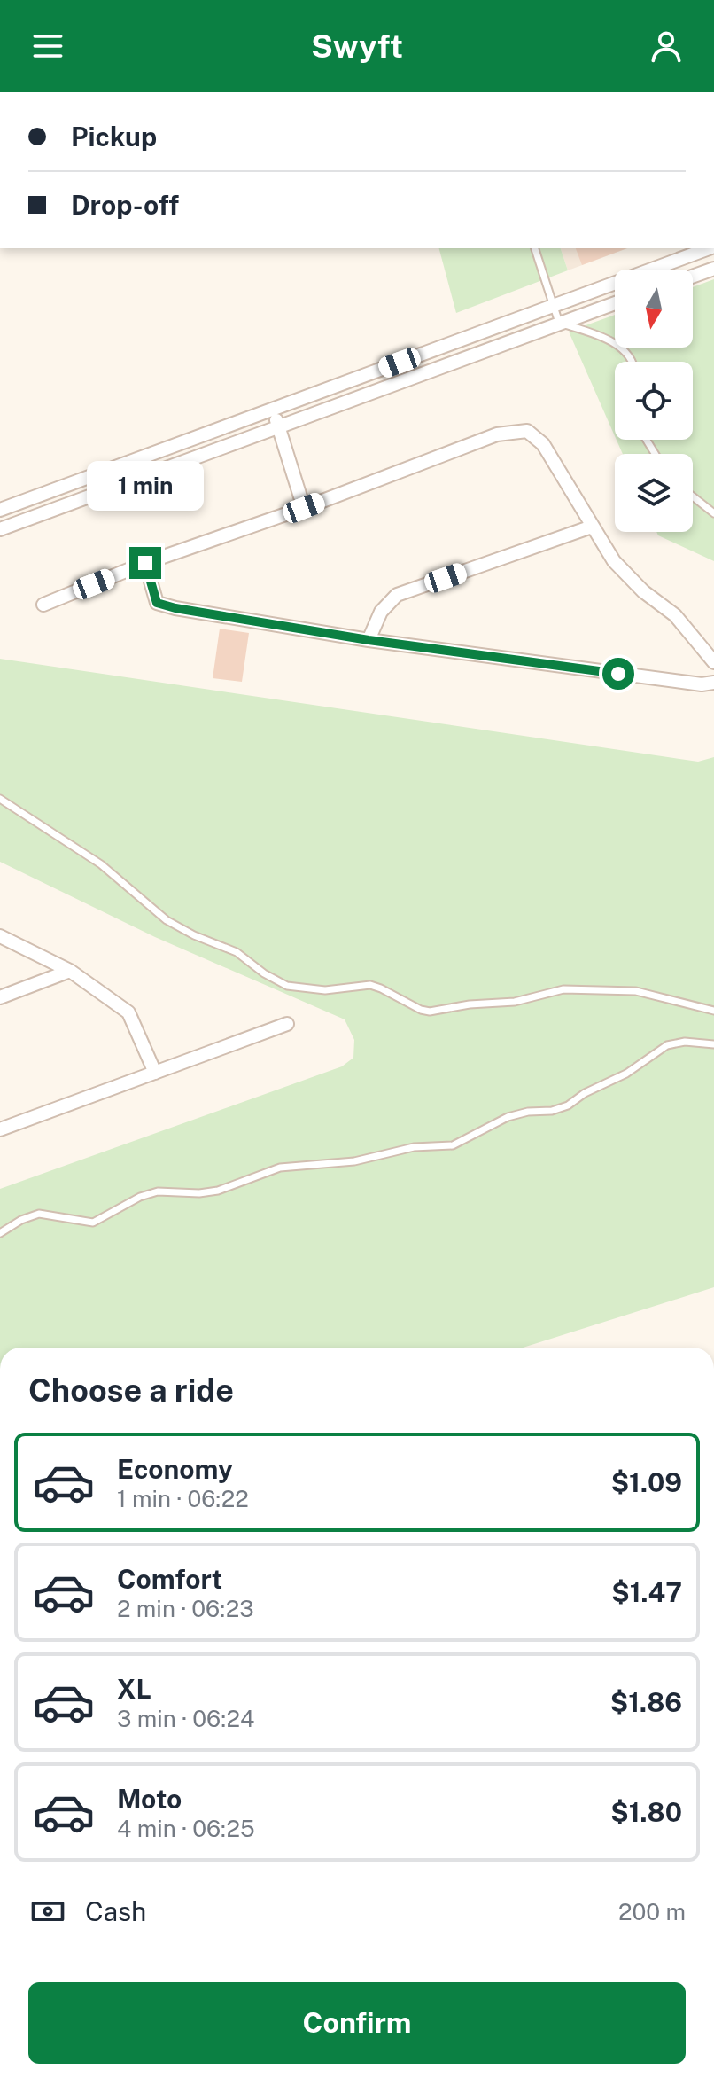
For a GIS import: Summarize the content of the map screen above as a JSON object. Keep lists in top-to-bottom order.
{
  "north": "bottom",
  "page": {
    "header": "Swyft",
    "banner": ["Pickup", "Drop-off"],
    "bubble": "1 min",
    "heading": "Choose a ride",
    "list": [
      {
        "name": "Economy",
        "note": "1 min · 06:22",
        "value": "$1.09"
      },
      {
        "name": "Comfort",
        "note": "2 min · 06:23",
        "value": "$1.47"
      },
      {
        "name": "XL",
        "note": "3 min · 06:24",
        "value": "$1.86"
      },
      {
        "name": "Moto",
        "note": "4 min · 06:25",
        "value": "$1.80"
      }
    ],
    "pay": ["Cash", "200 m"],
    "buttons": "Confirm"
  }
}
